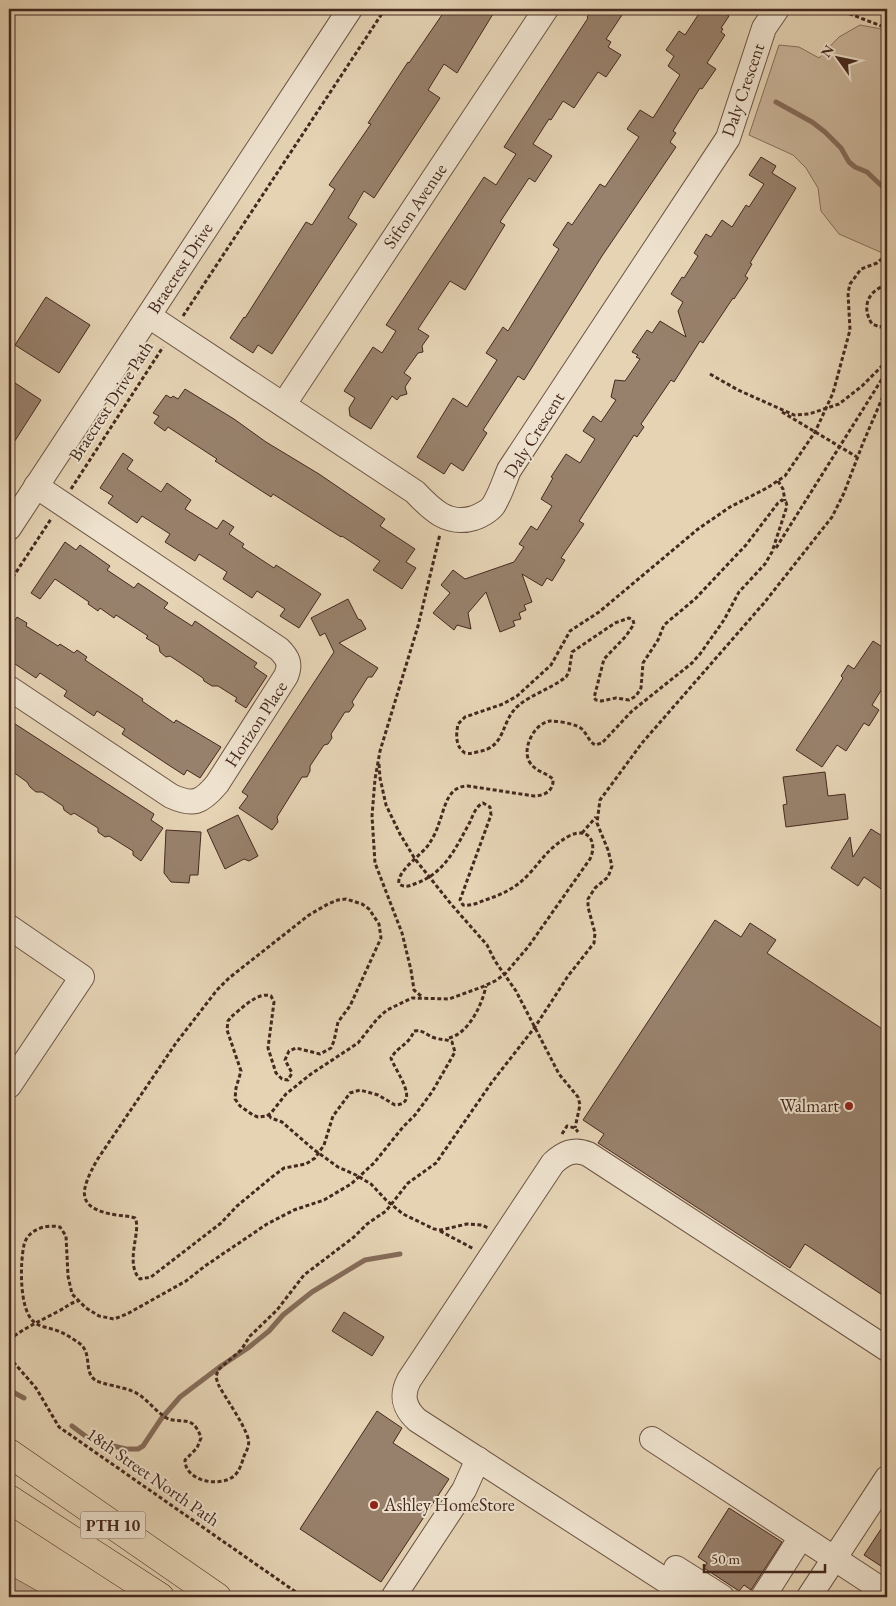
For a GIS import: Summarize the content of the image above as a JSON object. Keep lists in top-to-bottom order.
{
  "streets": {
    "main road": ["PTH 10"],
    "street": [
      "Daly Crescent",
      "Sifton Avenue",
      "Braecrest Drive",
      "Horizon Place"
    ],
    "path": ["Braecrest Drive Path", "18th Street North Path"]
  },
  "crossings": [
    ["Daly Crescent", "Sifton Avenue"],
    ["Daly Crescent", "Braecrest Drive"],
    ["Daly Crescent", "Braecrest Drive Path"],
    ["Braecrest Drive", "Horizon Place"],
    ["Braecrest Drive Path", "Horizon Place"]
  ],
  "places": ["Walmart", "Ashley HomeStore"],
  "scale_bar": "50 m",
  "north": "top left"
}
